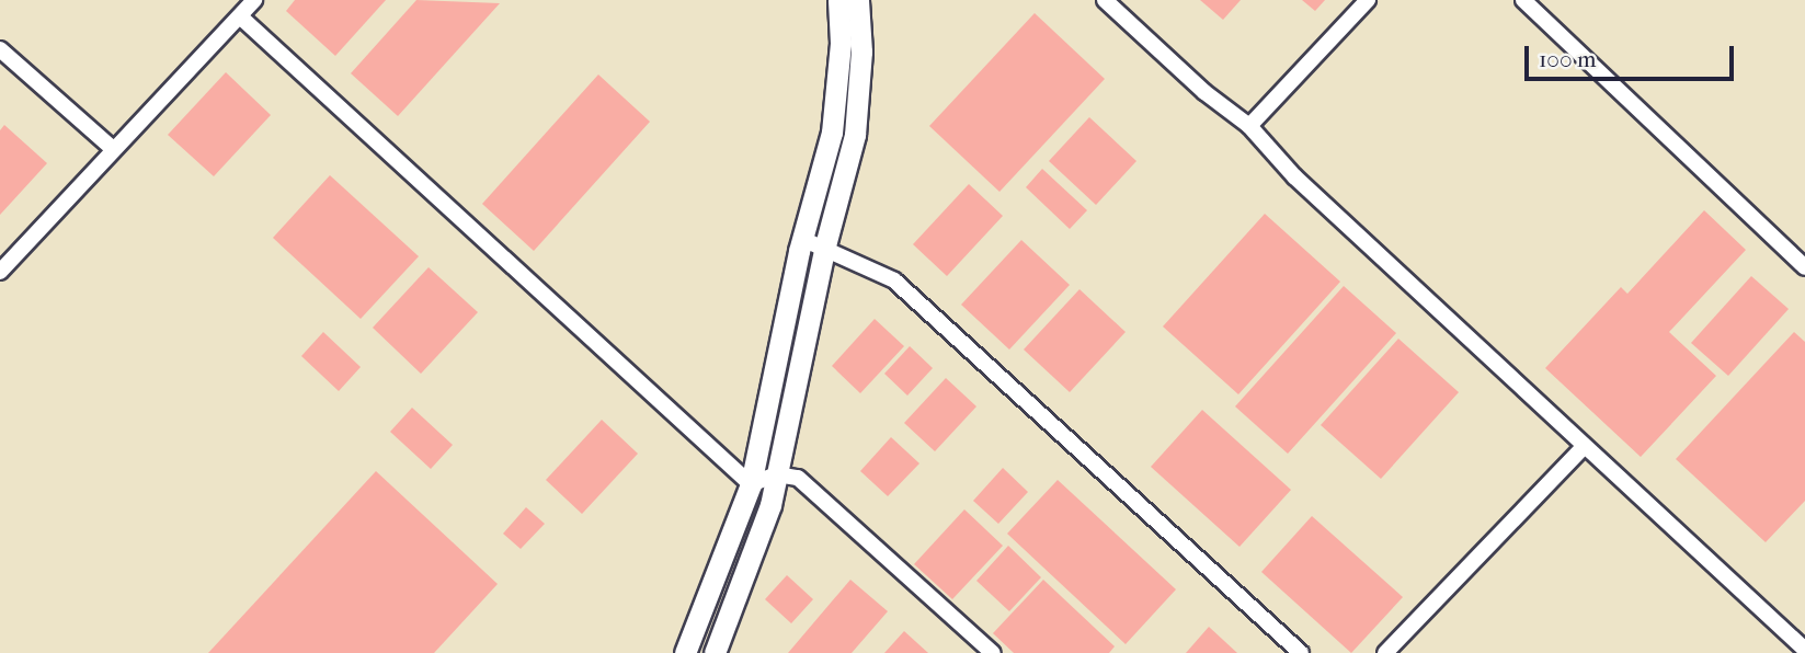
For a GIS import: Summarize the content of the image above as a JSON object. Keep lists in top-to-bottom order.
{
  "scale_bar": "100 m"
}
